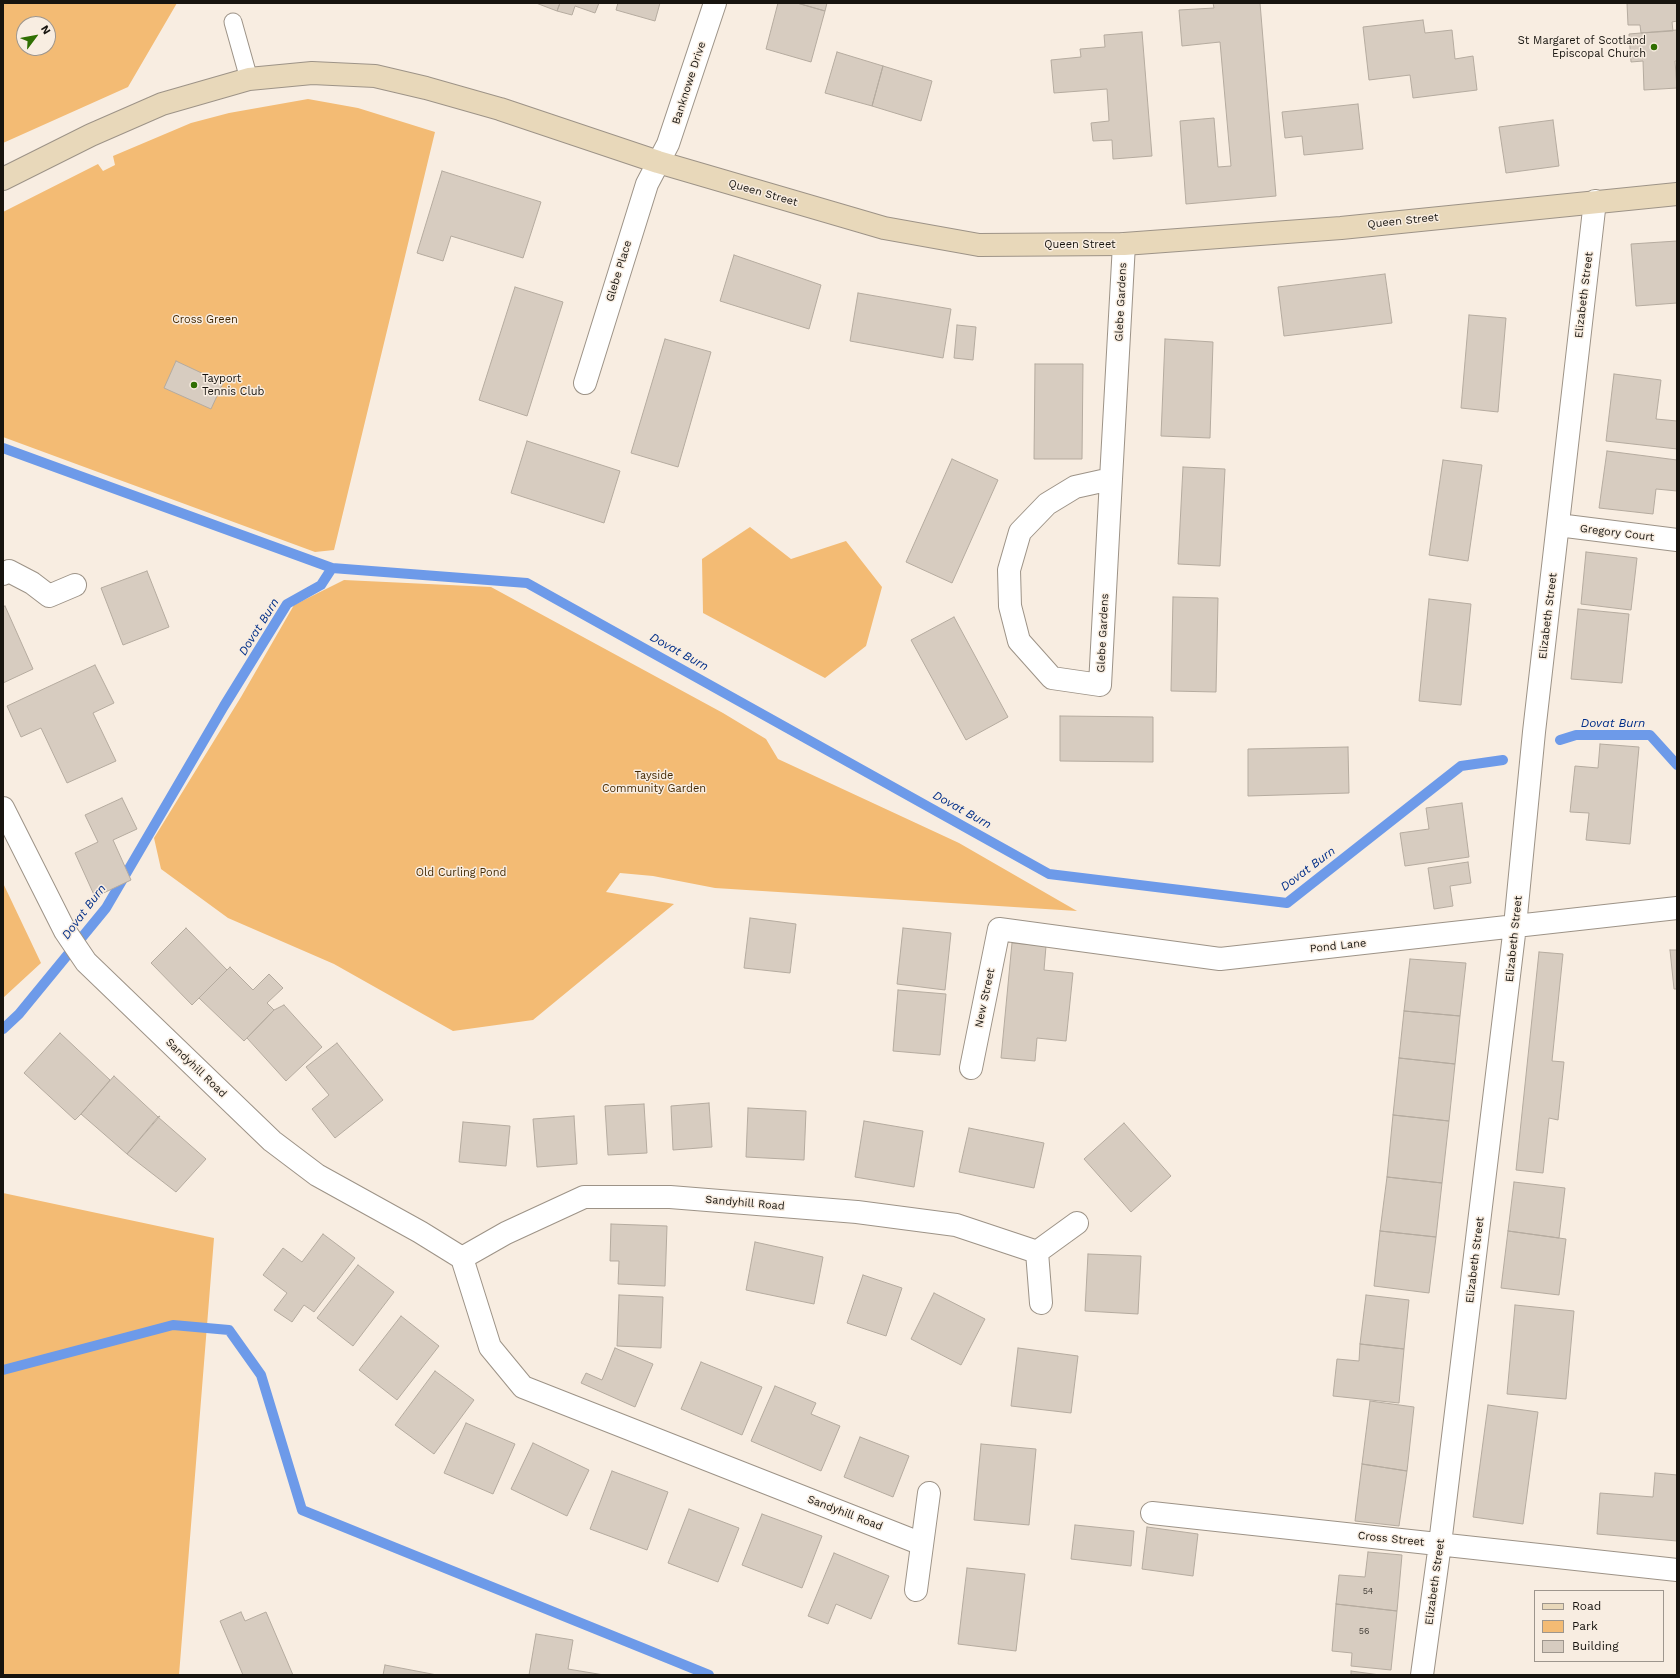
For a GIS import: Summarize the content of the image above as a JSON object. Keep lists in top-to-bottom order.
{
  "streets": {
    "main road": ["Queen Street"],
    "street": [
      "Banknowe Drive",
      "Glebe Place",
      "Elizabeth Street",
      "Glebe Gardens",
      "Gregory Court",
      "Pond Lane",
      "New Street",
      "Sandyhill Road",
      "Cross Street"
    ]
  },
  "crossings": [
    ["Banknowe Drive", "Queen Street"],
    ["Banknowe Drive", "Glebe Place"],
    ["Queen Street", "Glebe Place"],
    ["Queen Street", "Elizabeth Street"],
    ["Queen Street", "Glebe Gardens"],
    ["Elizabeth Street", "Gregory Court"],
    ["Elizabeth Street", "Pond Lane"],
    ["Elizabeth Street", "Cross Street"],
    ["Pond Lane", "New Street"]
  ],
  "water": ["Dovat Burn"],
  "parks": ["Cross Green", "Tayside Community Garden", "Old Curling Pond"],
  "places": ["St Margaret of Scotland Episcopal Church", "Tayport Tennis Club"],
  "house_numbers": ["54", "56"],
  "legend": ["Road", "Park", "Building"],
  "north": "top right"
}
